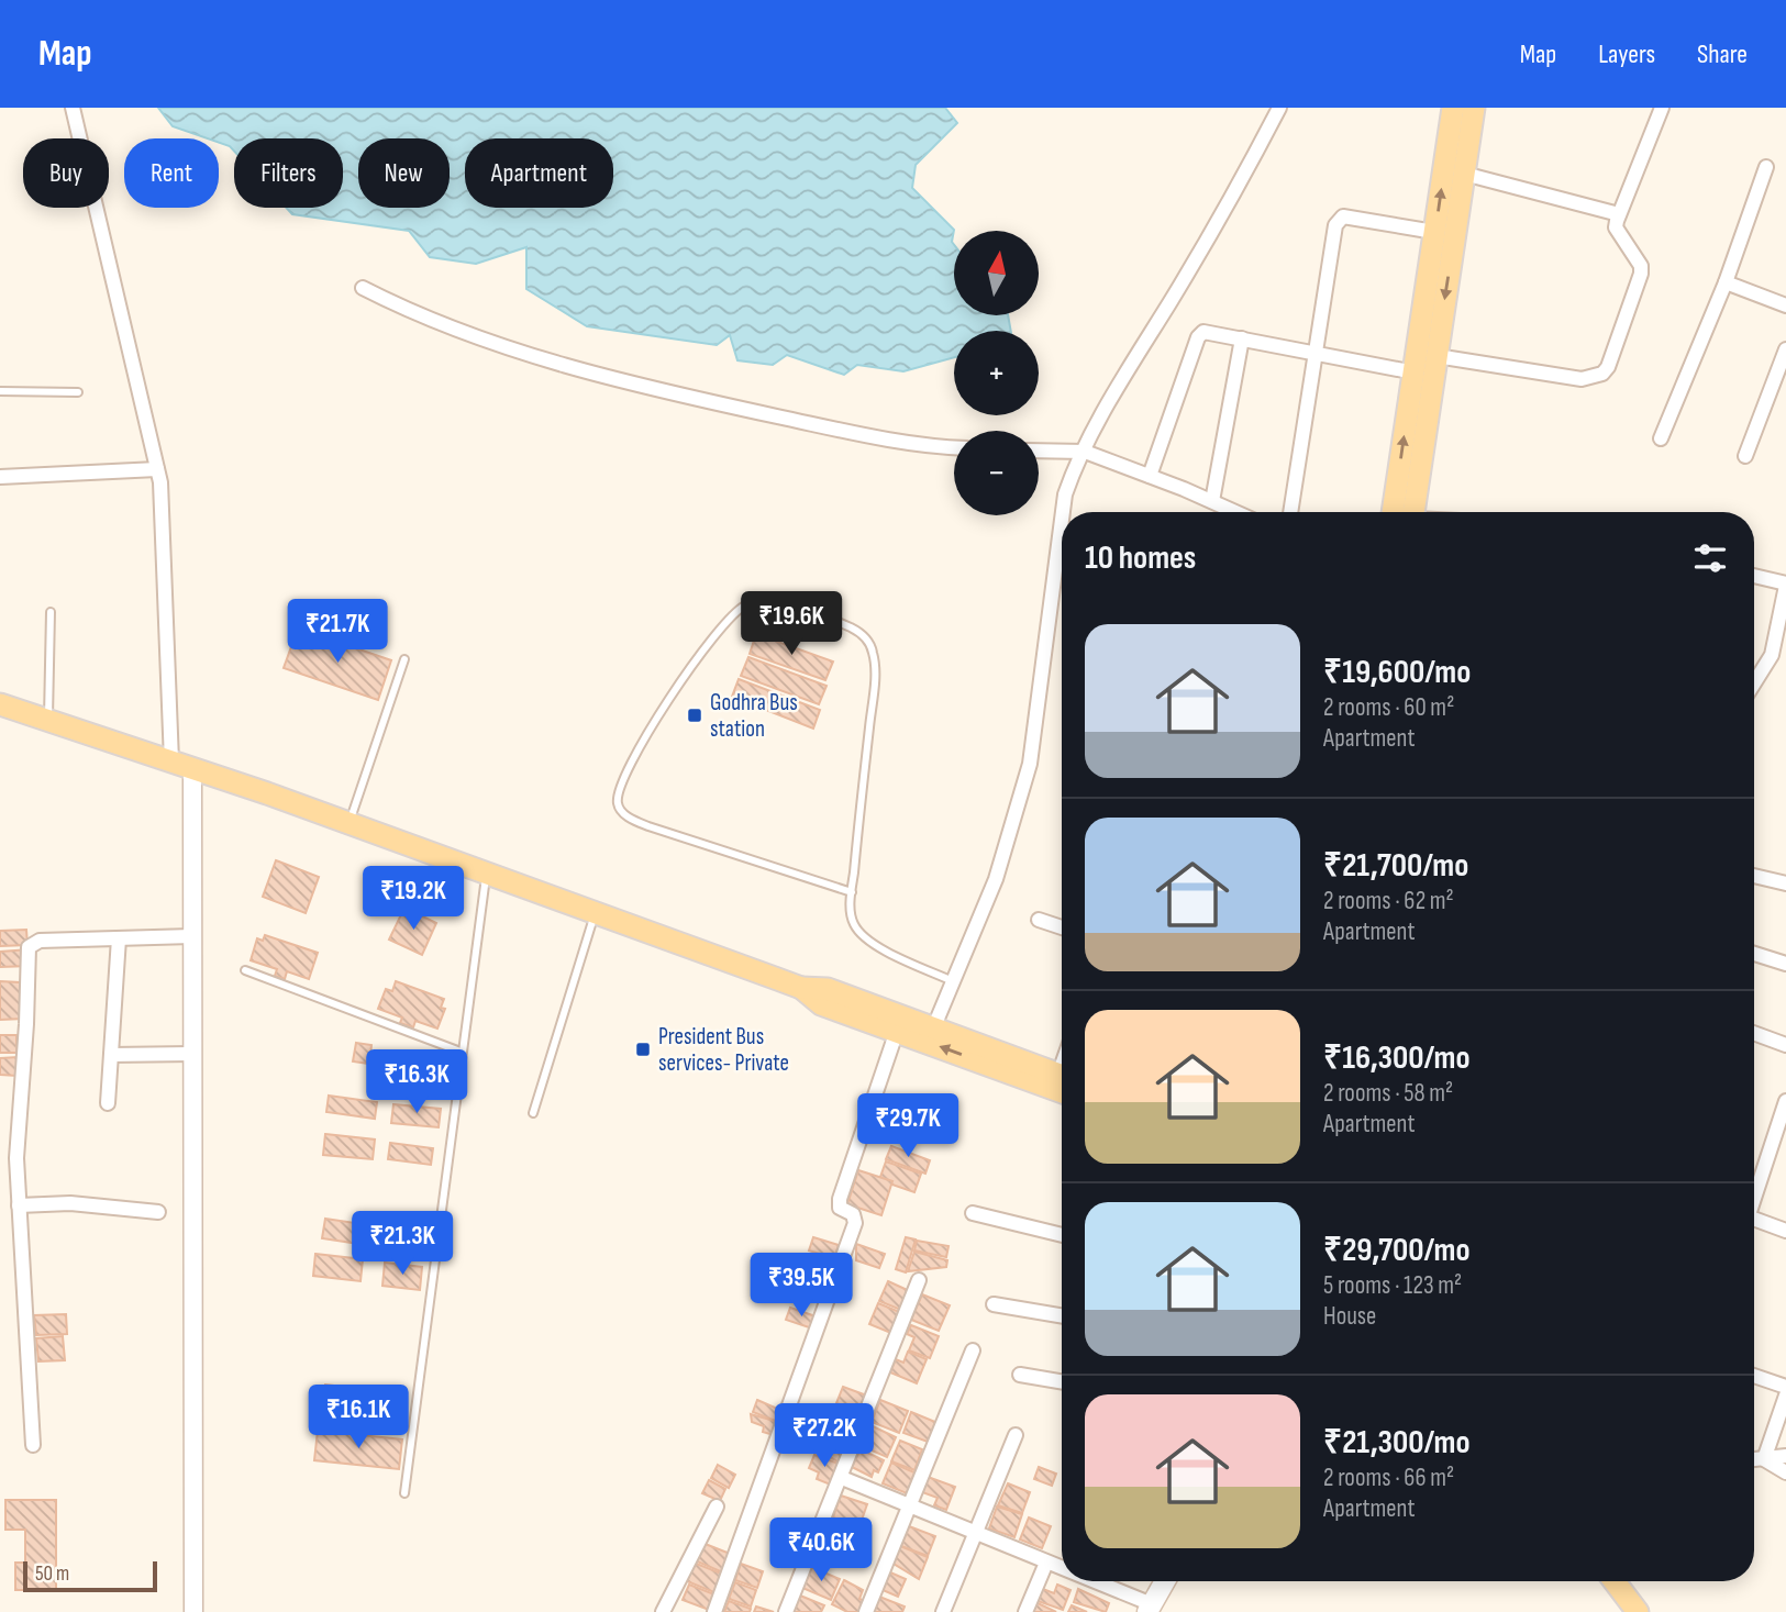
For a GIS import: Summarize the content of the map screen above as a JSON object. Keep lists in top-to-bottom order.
{
  "places": {
    "transit": ["Godhra Bus station", "President Bus services- Private"]
  },
  "scale_bar": "50 m",
  "north": "top",
  "page": {
    "header": "Map",
    "nav": ["Map", "Layers", "Share"],
    "chip": [
      "Buy",
      "Rent",
      "Filters",
      "New",
      "Apartment"
    ],
    "map_buttons": ["+", "−"],
    "heading": "10 homes",
    "price": [
      "₹19.6K",
      "₹21.7K",
      "₹19.2K",
      "₹16.3K",
      "₹29.7K",
      "₹21.3K",
      "₹39.5K",
      "₹16.1K",
      "₹27.2K",
      "₹40.6K"
    ],
    "list": [
      {
        "name": "₹19,600/mo",
        "note": "2 rooms · 60 m² · Apartment"
      },
      {
        "name": "₹21,700/mo",
        "note": "2 rooms · 62 m² · Apartment"
      },
      {
        "name": "₹16,300/mo",
        "note": "2 rooms · 58 m² · Apartment"
      },
      {
        "name": "₹29,700/mo",
        "note": "5 rooms · 123 m² · House"
      },
      {
        "name": "₹21,300/mo",
        "note": "2 rooms · 66 m² · Apartment"
      }
    ],
    "scale": "50 m"
  }
}
